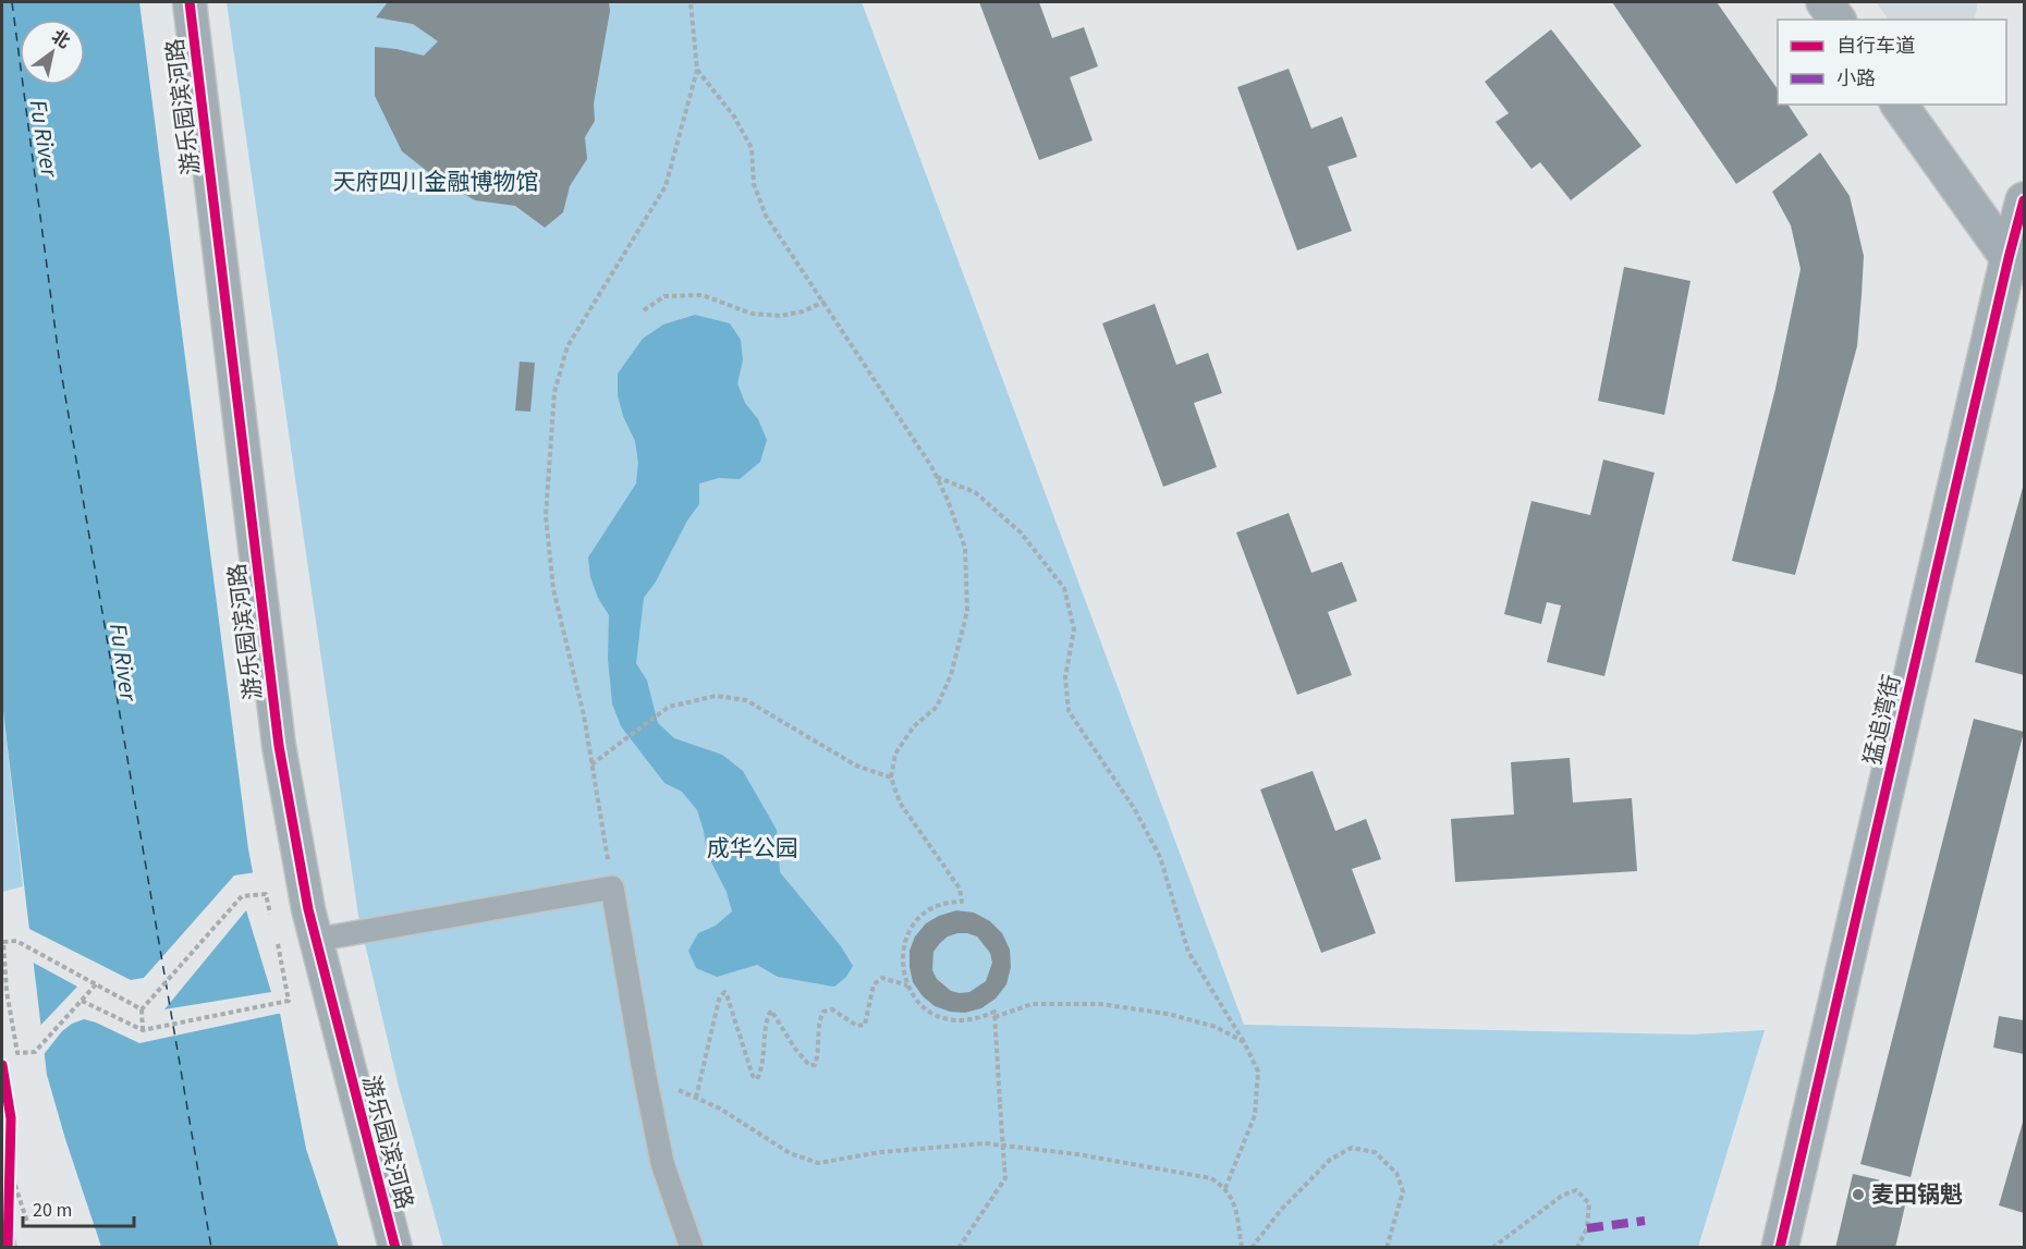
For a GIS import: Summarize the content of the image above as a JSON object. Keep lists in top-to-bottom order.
{
  "streets": {
    "street": ["游乐园滨河路", "猛追湾街"]
  },
  "water": ["Fu River"],
  "parks": ["天府四川金融博物馆", "成华公园"],
  "places": ["麦田锅魁"],
  "legend": ["自行车道", "小路"],
  "scale_bar": "20 m",
  "north": "top right"
}
